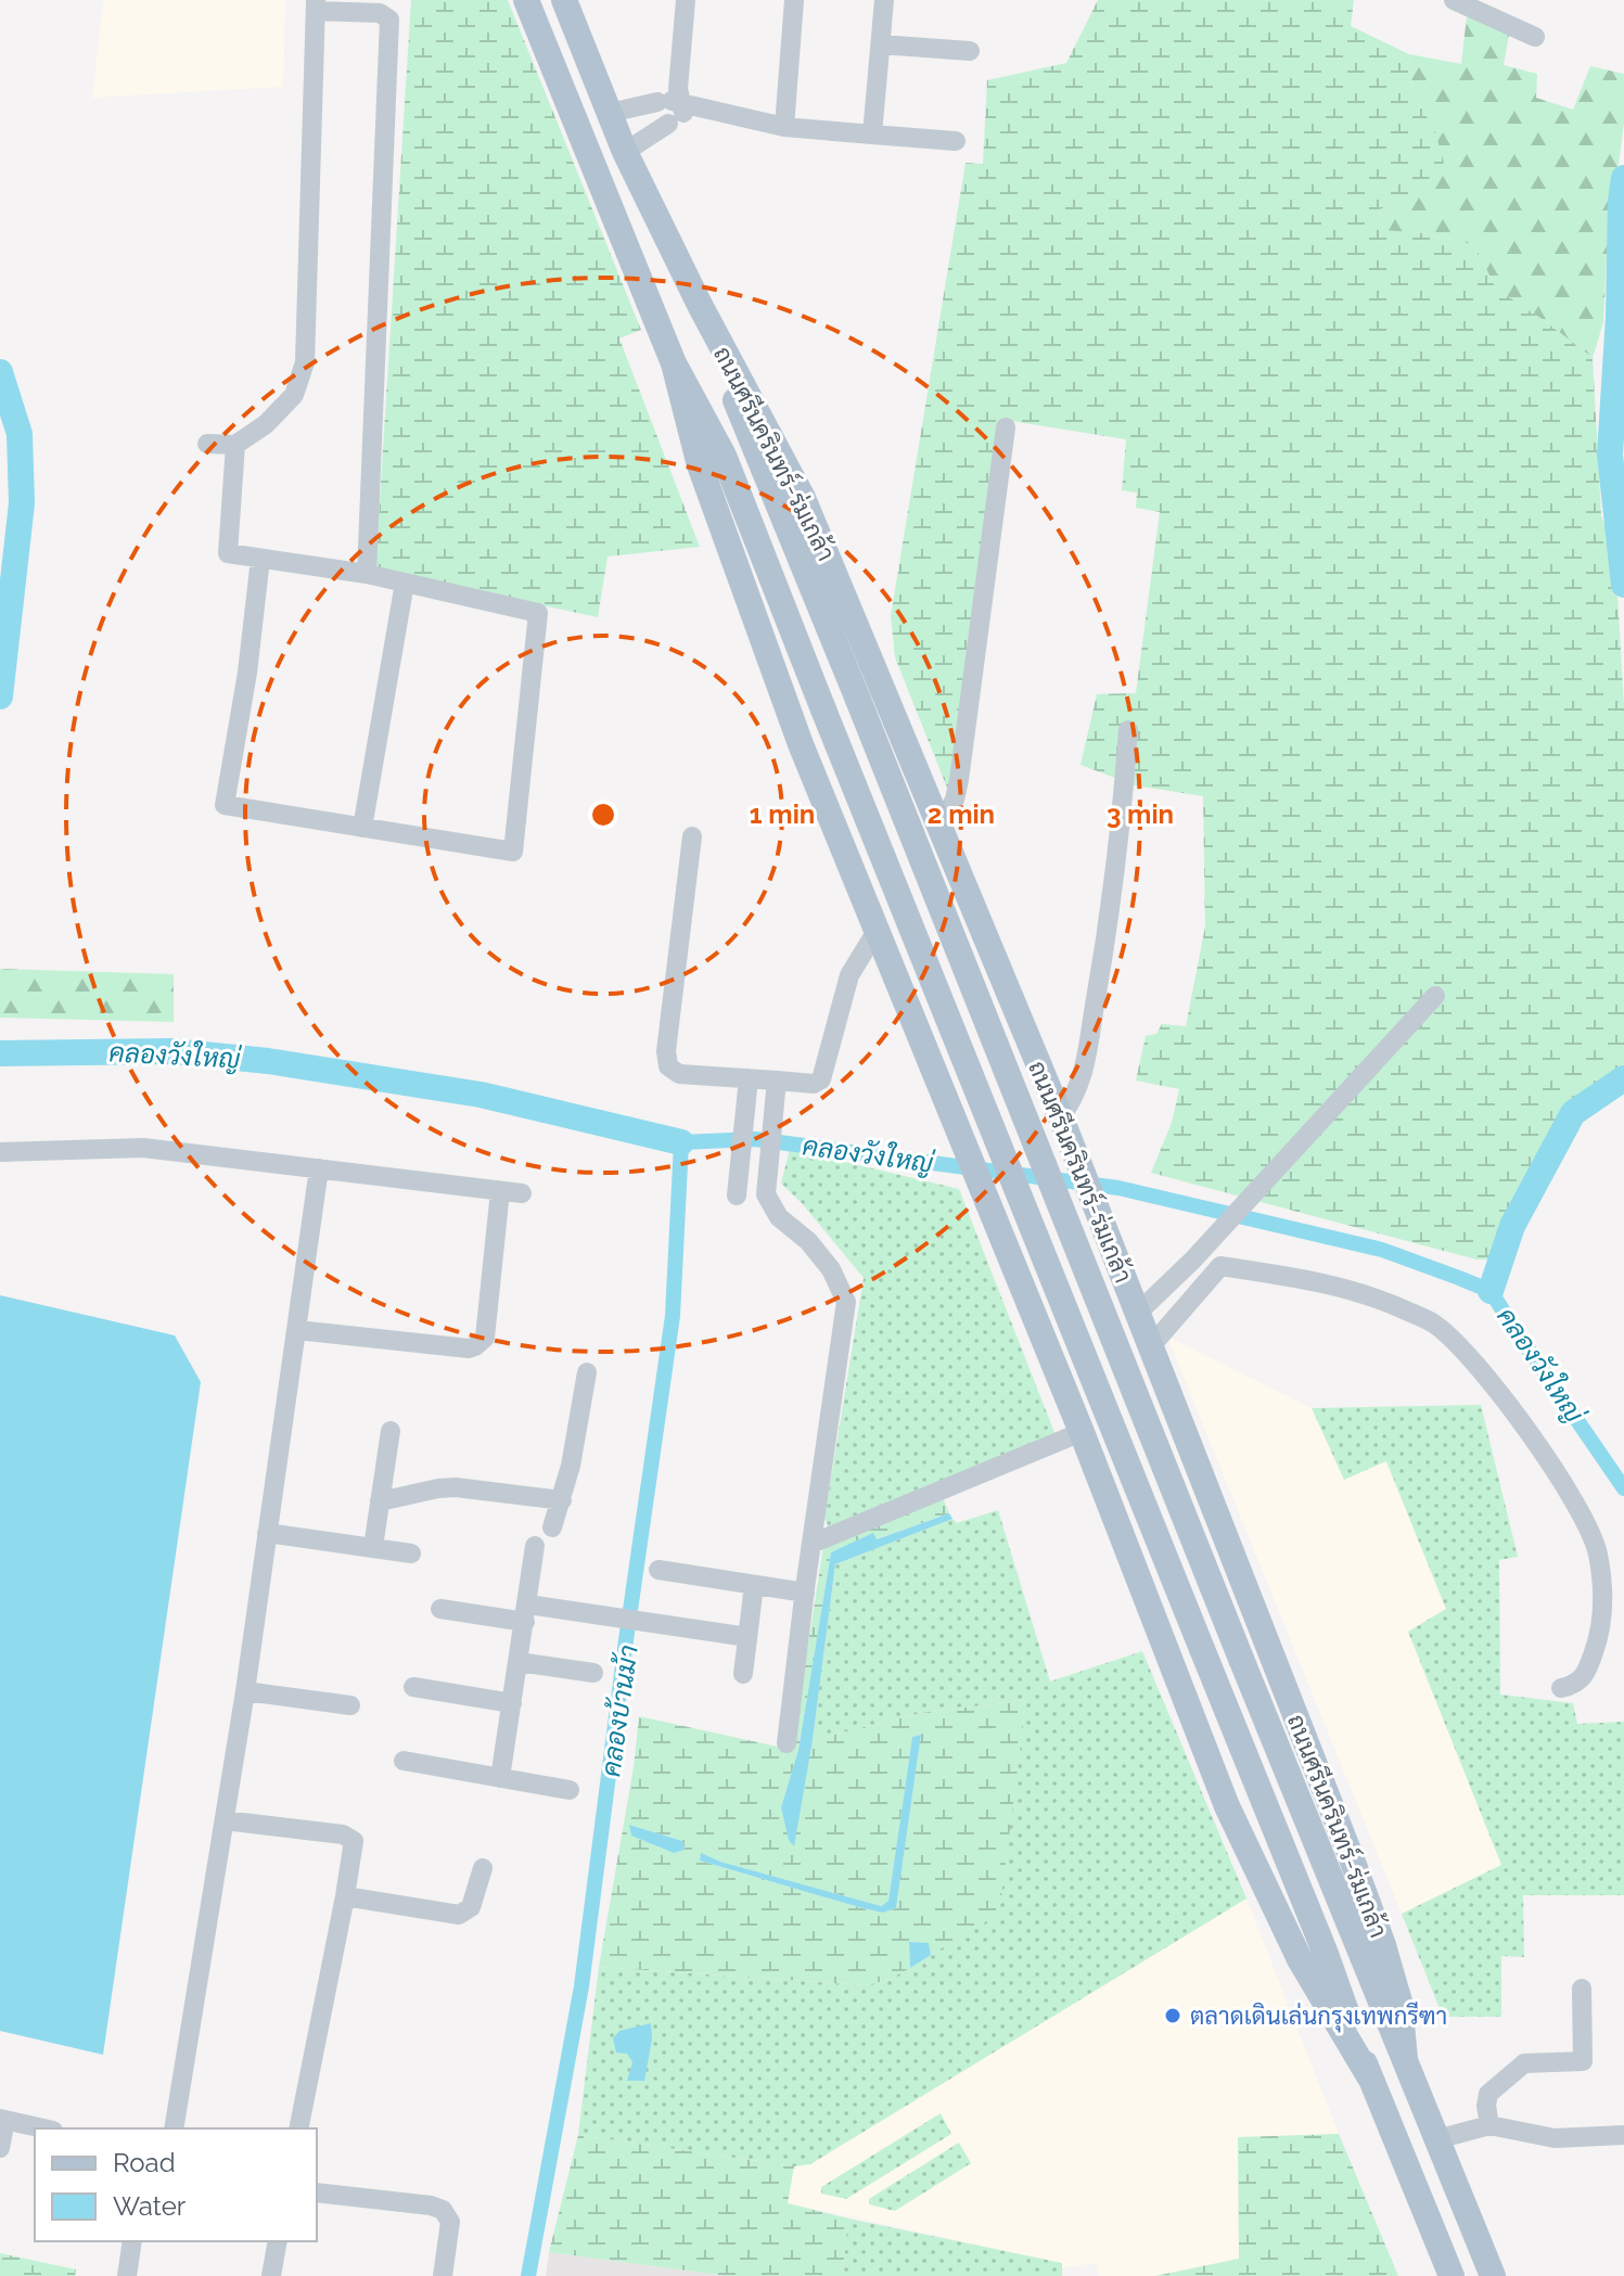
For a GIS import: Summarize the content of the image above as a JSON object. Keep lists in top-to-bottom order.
{
  "streets": {
    "main road": ["ถนนศรีนครินทร์-ร่มเกล้า"]
  },
  "water": ["คลองวังใหญ่", "คลองบ้านม้า"],
  "places": ["ตลาดเดินเล่นกรุงเทพกรีฑา"],
  "legend": ["Road", "Water"],
  "rings": ["1 min", "2 min", "3 min"]
}
